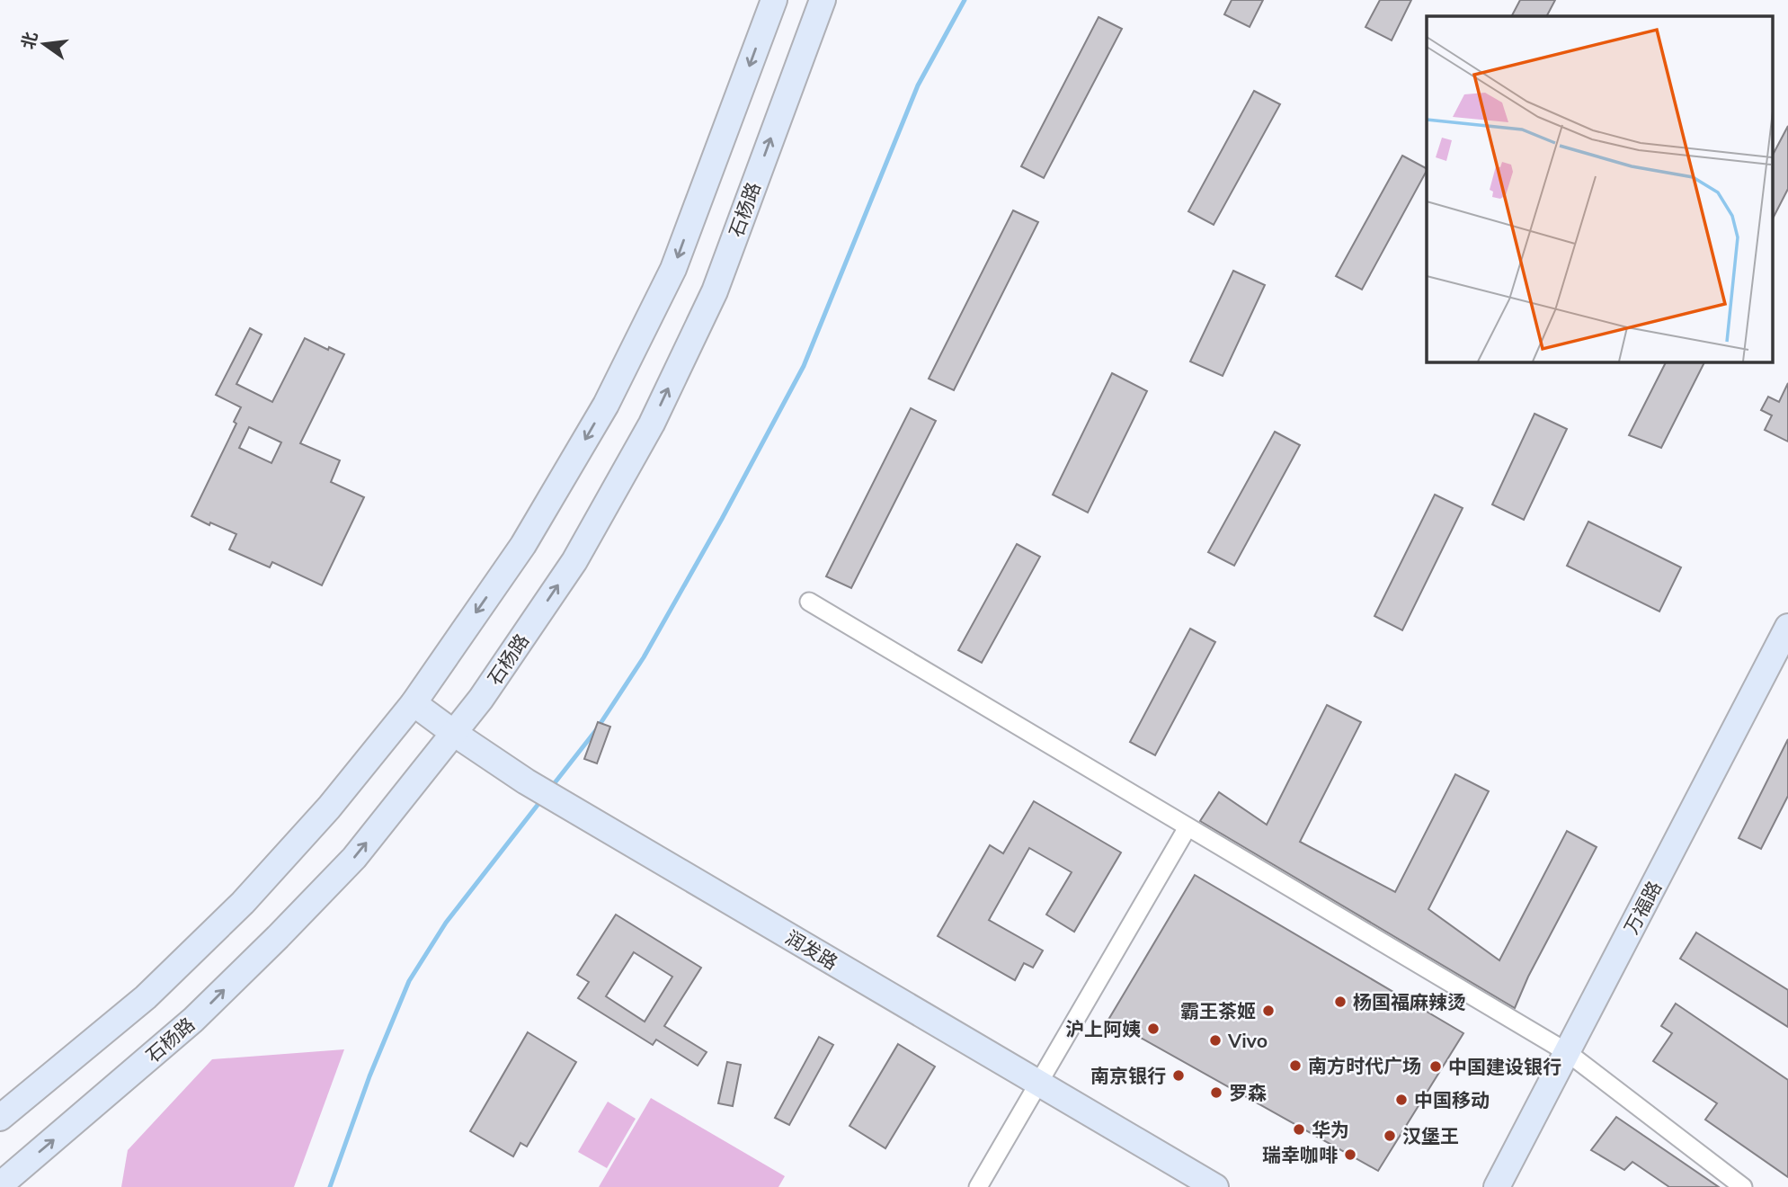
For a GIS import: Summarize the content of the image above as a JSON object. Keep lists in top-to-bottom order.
{
  "streets": {
    "main road": ["石杨路", "万福路", "润发路"]
  },
  "crossings": [
    ["石杨路", "润发路"]
  ],
  "places": [
    "杨国福麻辣烫",
    "霸王茶姬",
    "沪上阿姨",
    "Vivo",
    "南方时代广场",
    "中国建设银行",
    "南京银行",
    "罗森",
    "中国移动",
    "华为",
    "汉堡王",
    "瑞幸咖啡"
  ],
  "north": "left"
}
